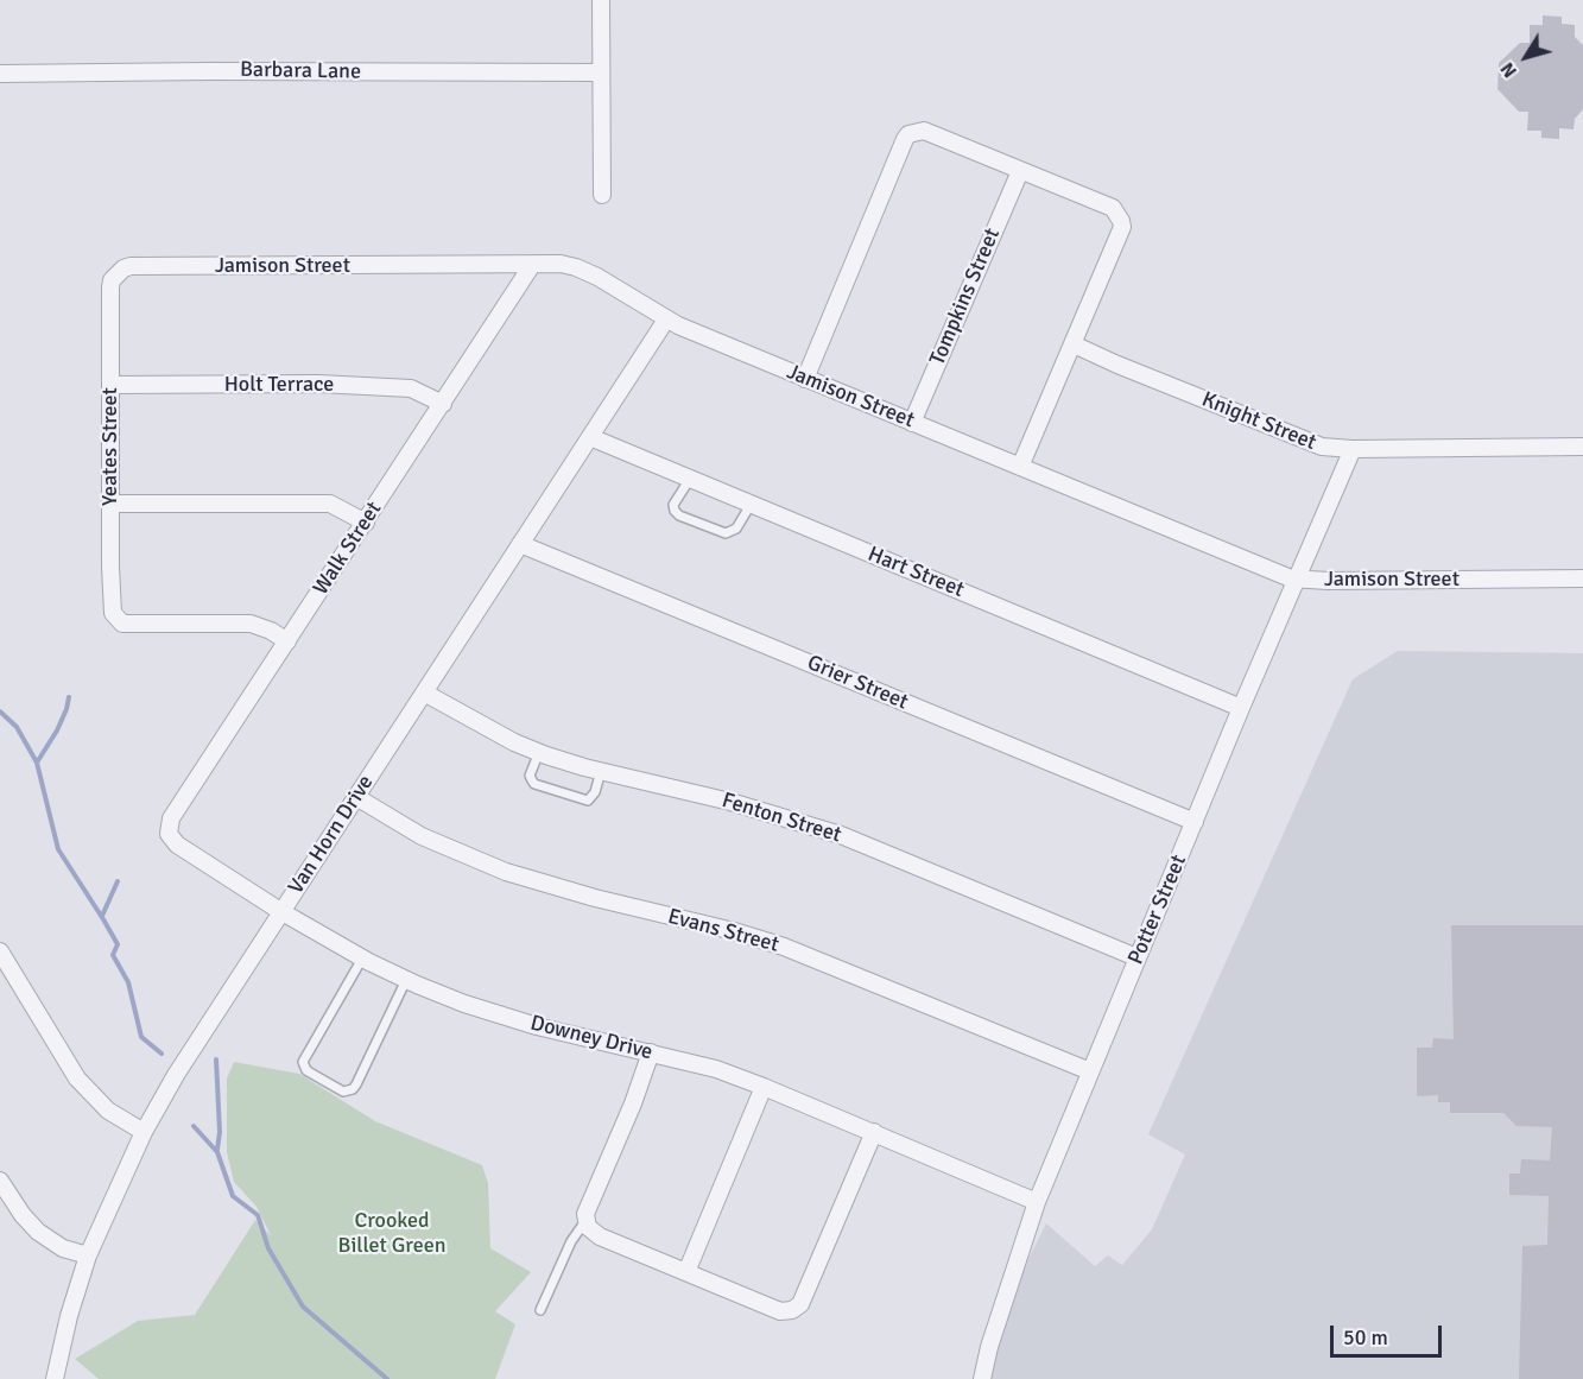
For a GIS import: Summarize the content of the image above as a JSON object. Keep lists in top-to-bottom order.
{
  "streets": {
    "street": [
      "Barbara Lane",
      "Jamison Street",
      "Tompkins Street",
      "Holt Terrace",
      "Knight Street",
      "Yeates Street",
      "Walk Street",
      "Hart Street",
      "Grier Street",
      "Fenton Street",
      "Van Horn Drive",
      "Potter Street",
      "Evans Street",
      "Downey Drive"
    ]
  },
  "crossings": [
    ["Jamison Street", "Tompkins Street"],
    ["Jamison Street", "Yeates Street"],
    ["Jamison Street", "Walk Street"],
    ["Jamison Street", "Van Horn Drive"],
    ["Jamison Street", "Potter Street"],
    ["Holt Terrace", "Yeates Street"],
    ["Holt Terrace", "Walk Street"],
    ["Knight Street", "Potter Street"],
    ["Yeates Street", "Walk Street"],
    ["Walk Street", "Downey Drive"],
    ["Hart Street", "Van Horn Drive"],
    ["Hart Street", "Potter Street"],
    ["Grier Street", "Van Horn Drive"],
    ["Grier Street", "Potter Street"],
    ["Fenton Street", "Van Horn Drive"],
    ["Fenton Street", "Potter Street"],
    ["Van Horn Drive", "Evans Street"],
    ["Van Horn Drive", "Downey Drive"],
    ["Potter Street", "Evans Street"],
    ["Potter Street", "Downey Drive"]
  ],
  "parks": ["Crooked Billet Green"],
  "scale_bar": "50 m",
  "north": "bottom left"
}
